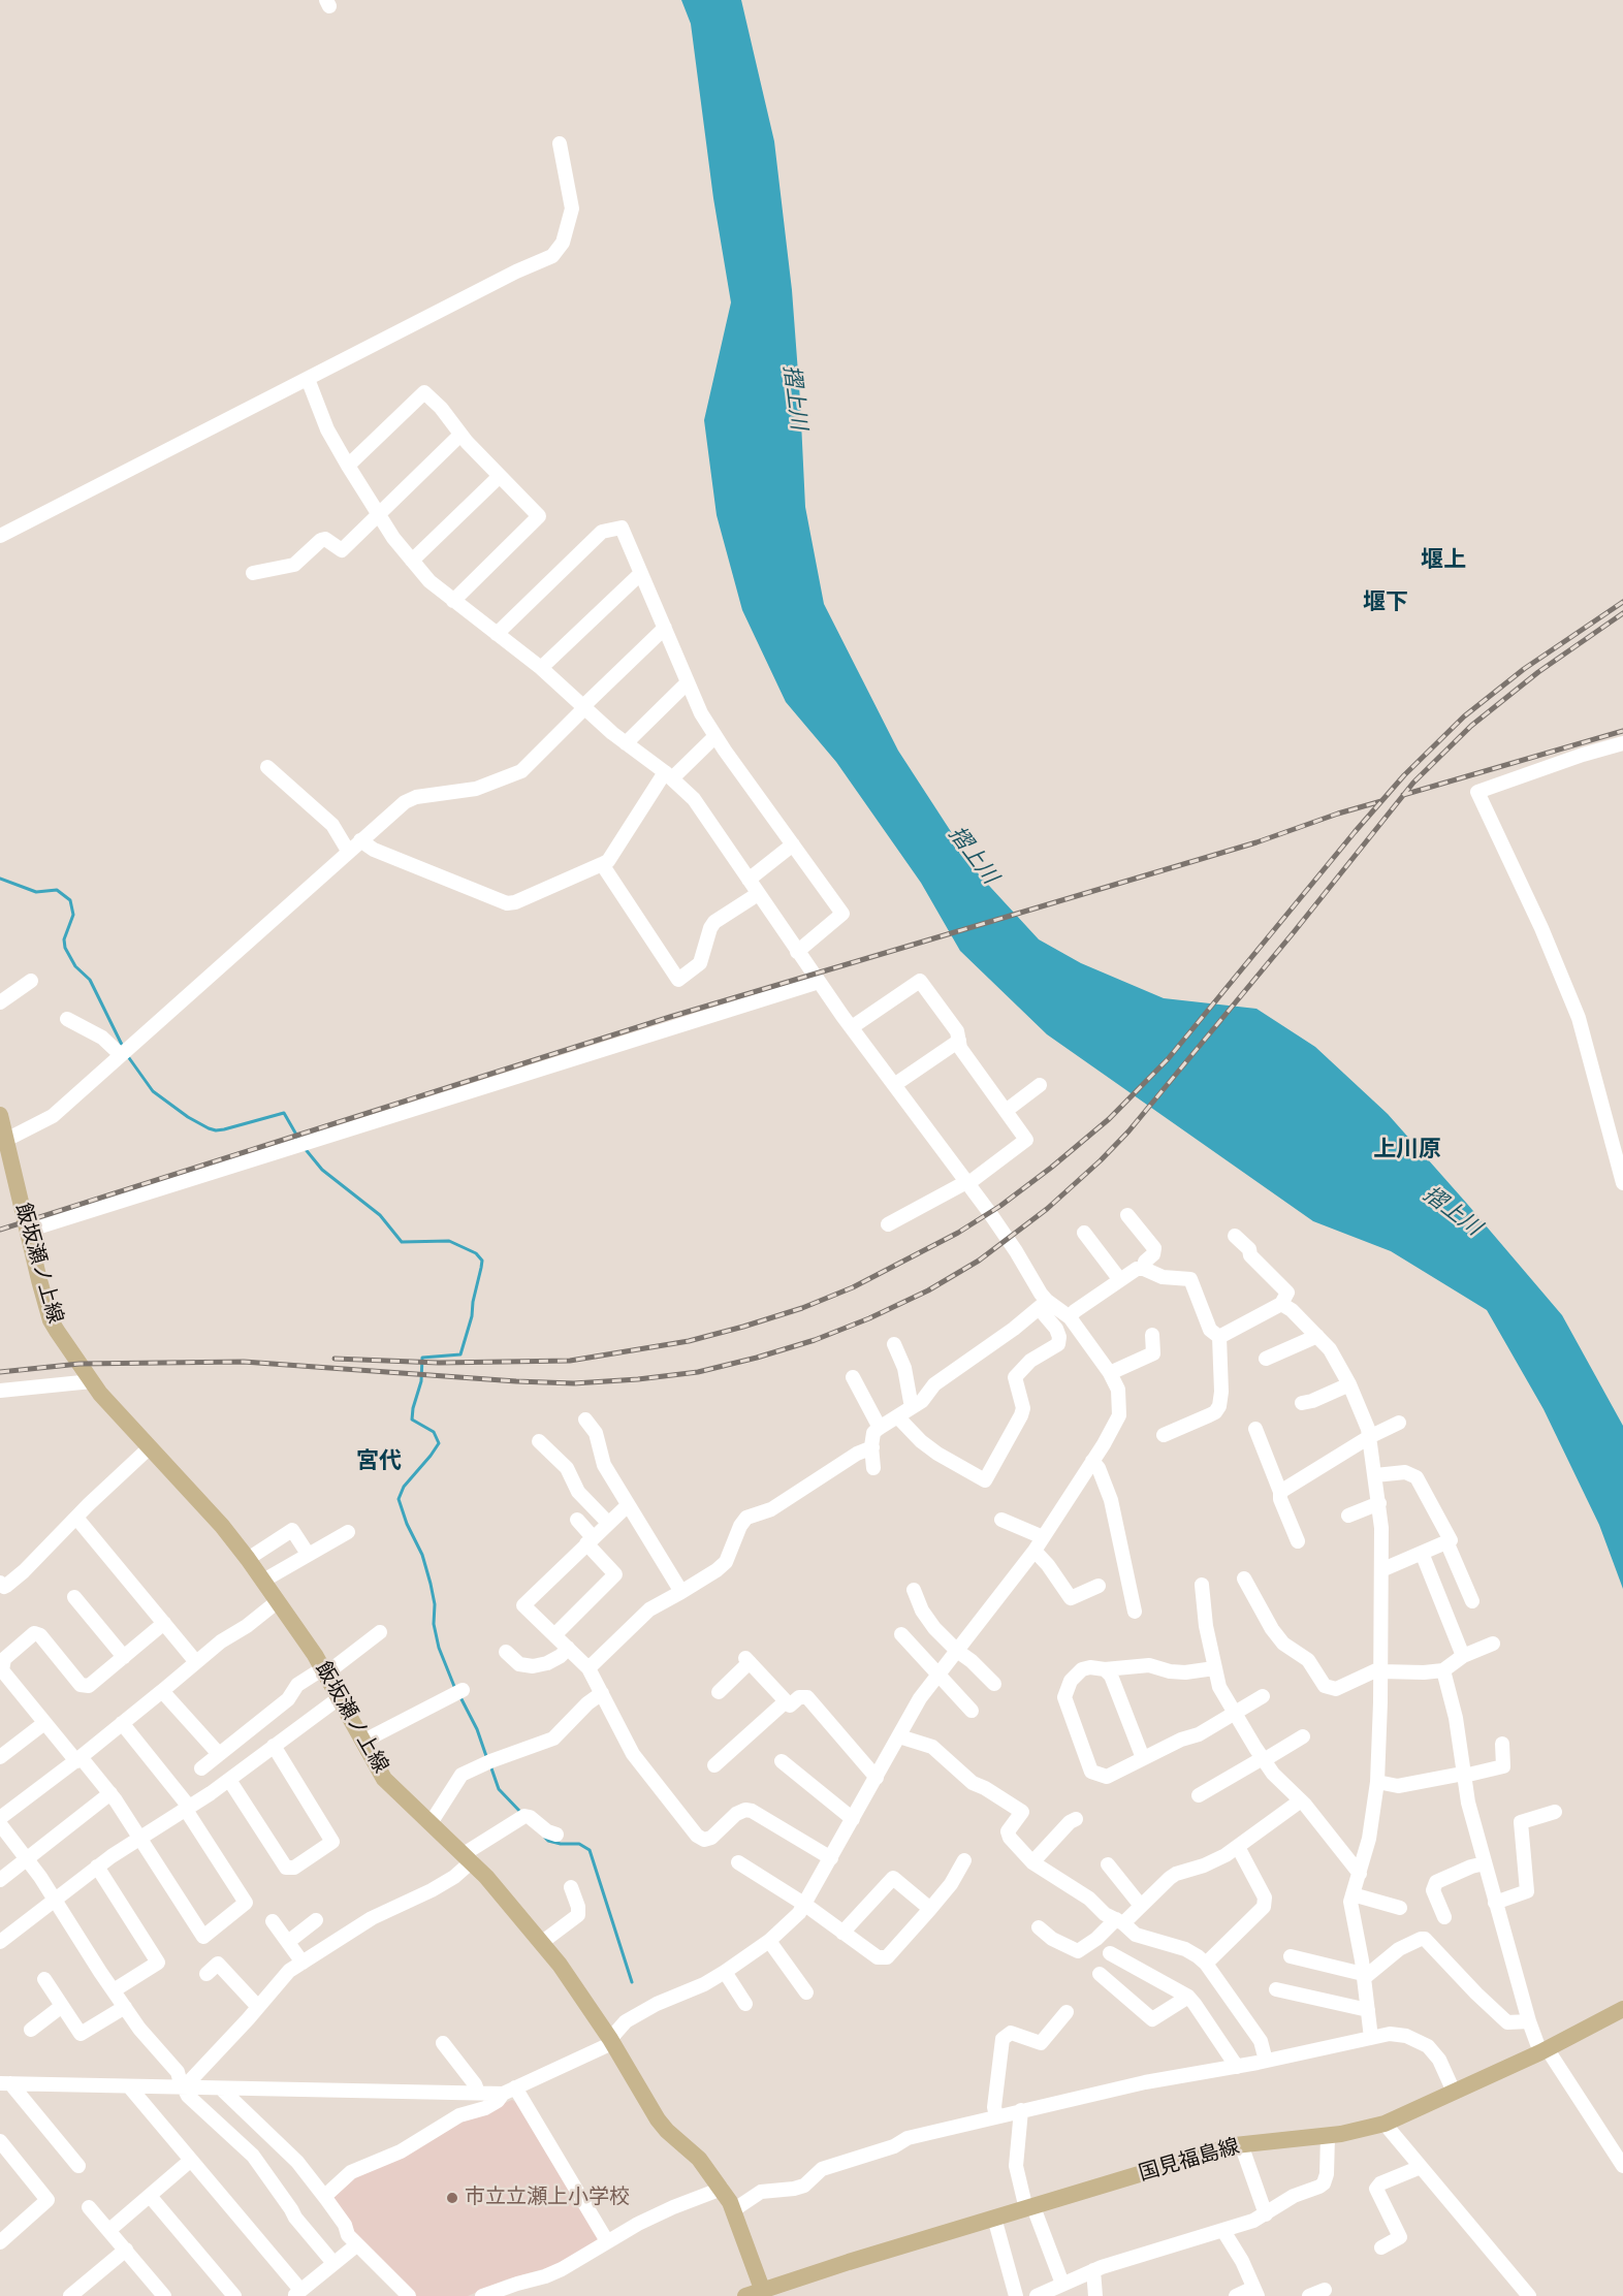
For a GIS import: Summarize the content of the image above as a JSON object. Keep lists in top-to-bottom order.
{
  "streets": {
    "main road": ["飯坂瀬ノ上線", "国見福島線"]
  },
  "crossings": [
    ["飯坂瀬ノ上線", "国見福島線"]
  ],
  "districts": [
    "堰上",
    "堰下",
    "上川原",
    "宮代"
  ],
  "water": ["摺上川"],
  "places": ["市立立瀬上小学校"]
}
